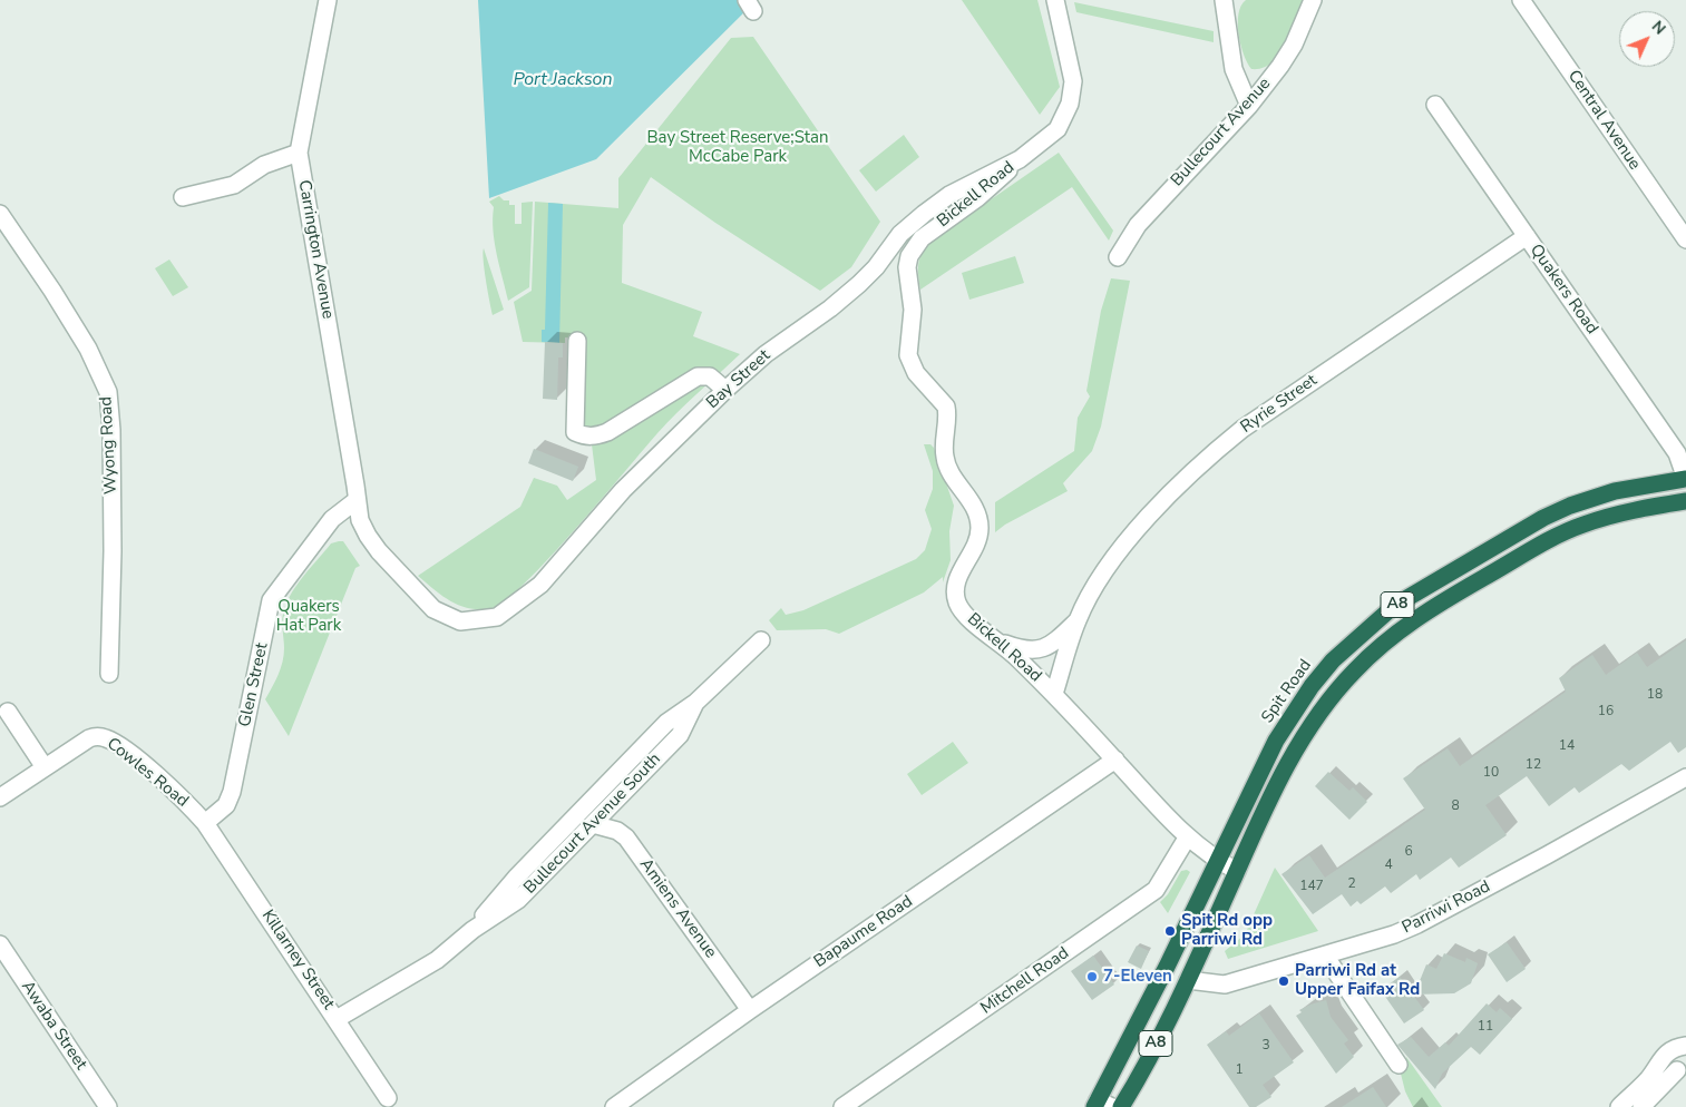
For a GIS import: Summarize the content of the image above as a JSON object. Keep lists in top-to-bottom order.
{
  "streets": {
    "highway": ["A8", "Spit Road"],
    "street": [
      "Central Avenue",
      "Bullecourt Avenue",
      "Bickell Road",
      "Carrington Avenue",
      "Quakers Road",
      "Bay Street",
      "Ryrie Street",
      "Wyong Road",
      "Glen Street",
      "Cowles Road",
      "Bullecourt Avenue South",
      "Parriwi Road",
      "Amiens Avenue",
      "Bapaume Road",
      "Killarney Street",
      "Mitchell Road",
      "Awaba Street"
    ]
  },
  "crossings": [
    ["Bickell Road", "Bay Street"],
    ["Bickell Road", "Ryrie Street"],
    ["Bickell Road", "A8"],
    ["Bickell Road", "Spit Road"],
    ["Bickell Road", "Bapaume Road"],
    ["Bickell Road", "Mitchell Road"],
    ["Carrington Avenue", "Bay Street"],
    ["Carrington Avenue", "Glen Street"],
    ["Quakers Road", "Ryrie Street"],
    ["Quakers Road", "Spit Road"],
    ["Bay Street", "Glen Street"],
    ["A8", "Parriwi Road"],
    ["Glen Street", "Cowles Road"],
    ["Glen Street", "Killarney Street"],
    ["Cowles Road", "Killarney Street"],
    ["Bullecourt Avenue South", "Amiens Avenue"],
    ["Bullecourt Avenue South", "Killarney Street"],
    ["Amiens Avenue", "Bapaume Road"]
  ],
  "water": ["Port Jackson"],
  "parks": ["Bay Street Reserve;Stan McCabe Park", "Quakers Hat Park"],
  "places": ["Spit Rd opp Parriwi Rd", "7-Eleven", "Parriwi Rd at Upper Faifax Rd"],
  "house_numbers": [
    "18",
    "16",
    "14",
    "12",
    "10",
    "8",
    "6",
    "4",
    "2",
    "147",
    "11",
    "3",
    "1"
  ],
  "north": "top right"
}
